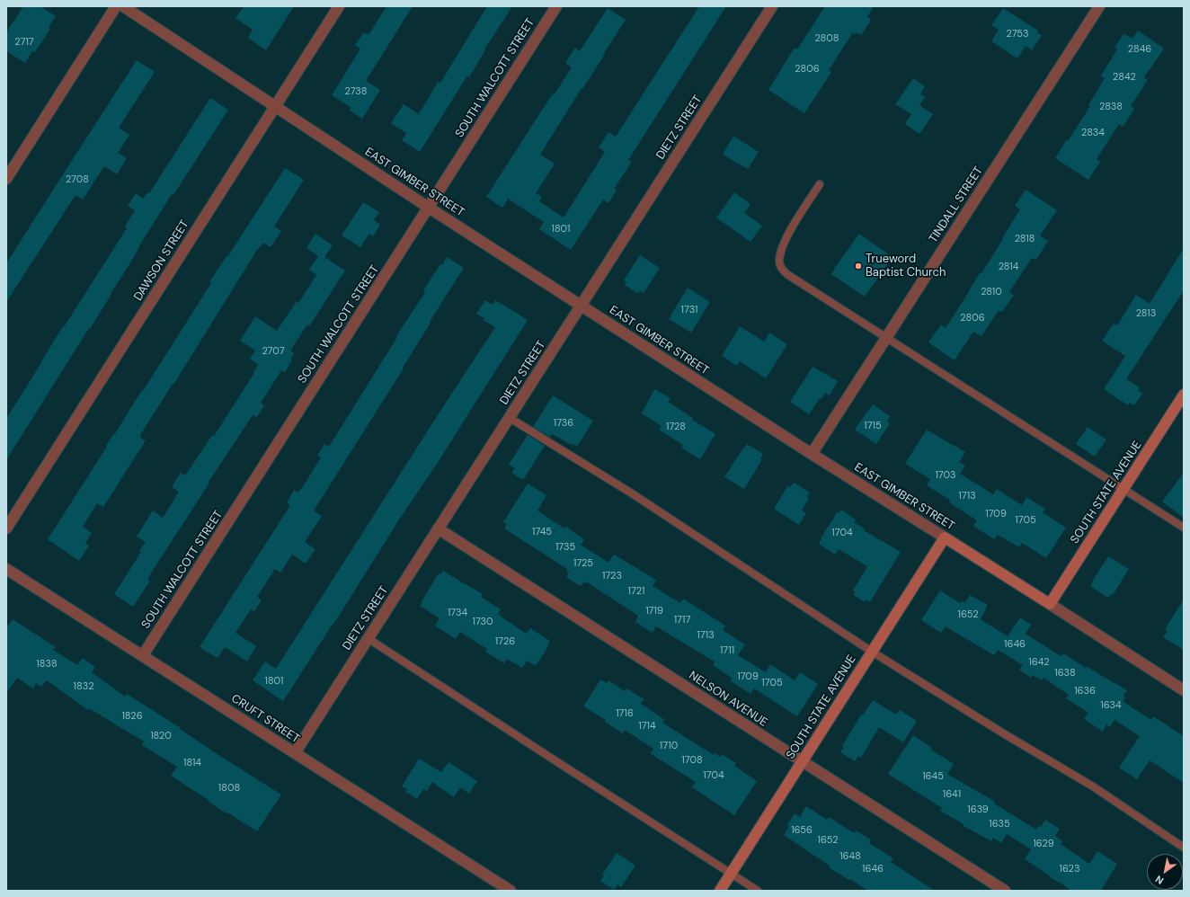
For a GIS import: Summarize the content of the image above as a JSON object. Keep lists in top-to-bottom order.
{
  "streets": {
    "street": [
      "SOUTH WALCOTT STREET",
      "DIETZ STREET",
      "EAST GIMBER STREET",
      "TINDALL STREET",
      "DAWSON STREET",
      "SOUTH STATE AVENUE",
      "NELSON AVENUE",
      "CRUFT STREET"
    ]
  },
  "crossings": [
    ["SOUTH WALCOTT STREET", "EAST GIMBER STREET"],
    ["SOUTH WALCOTT STREET", "CRUFT STREET"],
    ["DIETZ STREET", "EAST GIMBER STREET"],
    ["DIETZ STREET", "NELSON AVENUE"],
    ["DIETZ STREET", "CRUFT STREET"],
    ["EAST GIMBER STREET", "TINDALL STREET"],
    ["EAST GIMBER STREET", "DAWSON STREET"],
    ["EAST GIMBER STREET", "SOUTH STATE AVENUE"],
    ["SOUTH STATE AVENUE", "NELSON AVENUE"]
  ],
  "places": ["Trueword Baptist Church"],
  "house_numbers": [
    "2753",
    "2808",
    "2717",
    "2846",
    "2806",
    "2842",
    "2738",
    "2838",
    "2834",
    "2708",
    "1801",
    "2818",
    "2814",
    "2810",
    "1731",
    "2813",
    "2806",
    "2707",
    "1736",
    "1715",
    "1728",
    "1703",
    "1713",
    "1709",
    "1705",
    "1745",
    "1704",
    "1735",
    "1725",
    "1723",
    "1721",
    "1719",
    "1734",
    "1652",
    "1717",
    "1730",
    "1713",
    "1726",
    "1646",
    "1711",
    "1642",
    "1838",
    "1638",
    "1709",
    "1801",
    "1705",
    "1832",
    "1636",
    "1634",
    "1716",
    "1826",
    "1714",
    "1820",
    "1710",
    "1708",
    "1814",
    "1704",
    "1645",
    "1808",
    "1641",
    "1639",
    "1635",
    "1656",
    "1652",
    "1629",
    "1648",
    "1646",
    "1623"
  ],
  "north": "bottom left"
}
